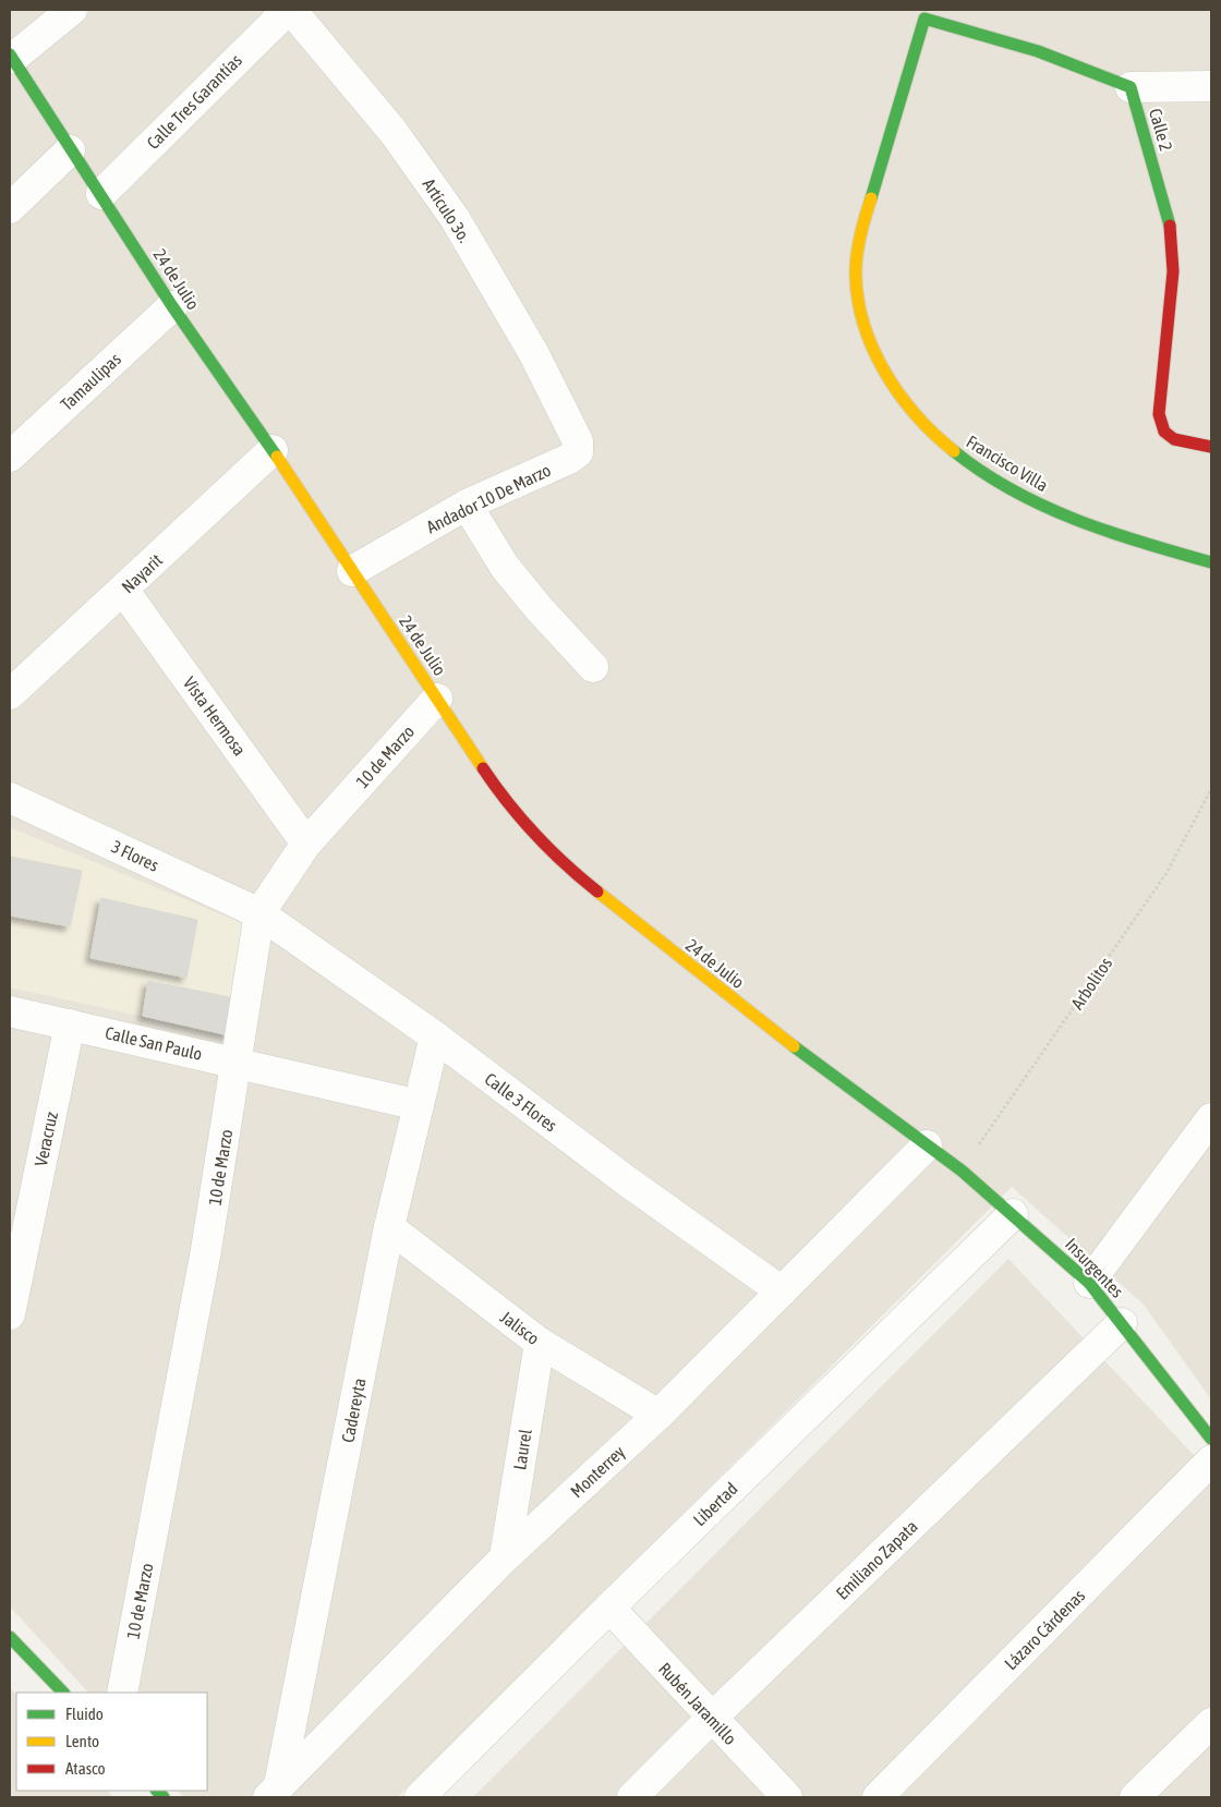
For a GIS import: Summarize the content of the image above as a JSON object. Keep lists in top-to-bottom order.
{
  "streets": {
    "street": [
      "Calle Tres Garantías",
      "Calle 2",
      "Artículo 3o.",
      "24 de Julio",
      "Tamaulipas",
      "Francisco Villa",
      "Andador 10 De Marzo",
      "Nayarit",
      "Vista Hermosa",
      "10 de Marzo",
      "3 Flores",
      "Calle San Paulo",
      "Calle 3 Flores",
      "Veracruz",
      "Insurgentes",
      "Jalisco",
      "Cadereyta",
      "Laurel",
      "Monterrey",
      "Libertad",
      "Emiliano Zapata",
      "Lázaro Cárdenas",
      "Rubén Jaramillo"
    ],
    "path": ["Arbolitos"]
  },
  "crossings": [
    ["Calle Tres Garantías", "Artículo 3o."],
    ["Calle Tres Garantías", "24 de Julio"],
    ["Calle 2", "Francisco Villa"],
    ["Artículo 3o.", "Andador 10 De Marzo"],
    ["24 de Julio", "Tamaulipas"],
    ["24 de Julio", "Andador 10 De Marzo"],
    ["24 de Julio", "Nayarit"],
    ["24 de Julio", "10 de Marzo"],
    ["24 de Julio", "Insurgentes"],
    ["24 de Julio", "Monterrey"],
    ["Nayarit", "Vista Hermosa"],
    ["Vista Hermosa", "10 de Marzo"],
    ["10 de Marzo", "3 Flores"],
    ["10 de Marzo", "Calle San Paulo"],
    ["10 de Marzo", "Calle 3 Flores"],
    ["3 Flores", "Calle 3 Flores"],
    ["Arbolitos", "Insurgentes"],
    ["Calle San Paulo", "Veracruz"],
    ["Calle San Paulo", "Cadereyta"],
    ["Calle 3 Flores", "Cadereyta"],
    ["Calle 3 Flores", "Monterrey"],
    ["Insurgentes", "Monterrey"],
    ["Insurgentes", "Libertad"],
    ["Insurgentes", "Emiliano Zapata"],
    ["Jalisco", "Cadereyta"],
    ["Jalisco", "Laurel"],
    ["Jalisco", "Monterrey"],
    ["Cadereyta", "Monterrey"],
    ["Laurel", "Monterrey"],
    ["Libertad", "Rubén Jaramillo"],
    ["Emiliano Zapata", "Rubén Jaramillo"]
  ],
  "legend": ["Fluido", "Lento", "Atasco"]
}
